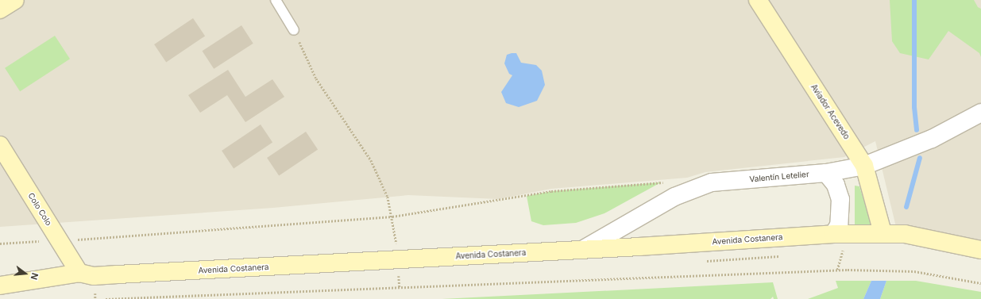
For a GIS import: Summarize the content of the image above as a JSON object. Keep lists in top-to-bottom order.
{
  "streets": {
    "main road": ["Aviador Acevedo", "Colo Colo", "Avenida Costanera"],
    "street": ["Valentín Letelier"]
  },
  "crossings": [
    ["Aviador Acevedo", "Valentín Letelier"],
    ["Aviador Acevedo", "Avenida Costanera"],
    ["Valentín Letelier", "Avenida Costanera"],
    ["Colo Colo", "Avenida Costanera"]
  ],
  "north": "right"
}
